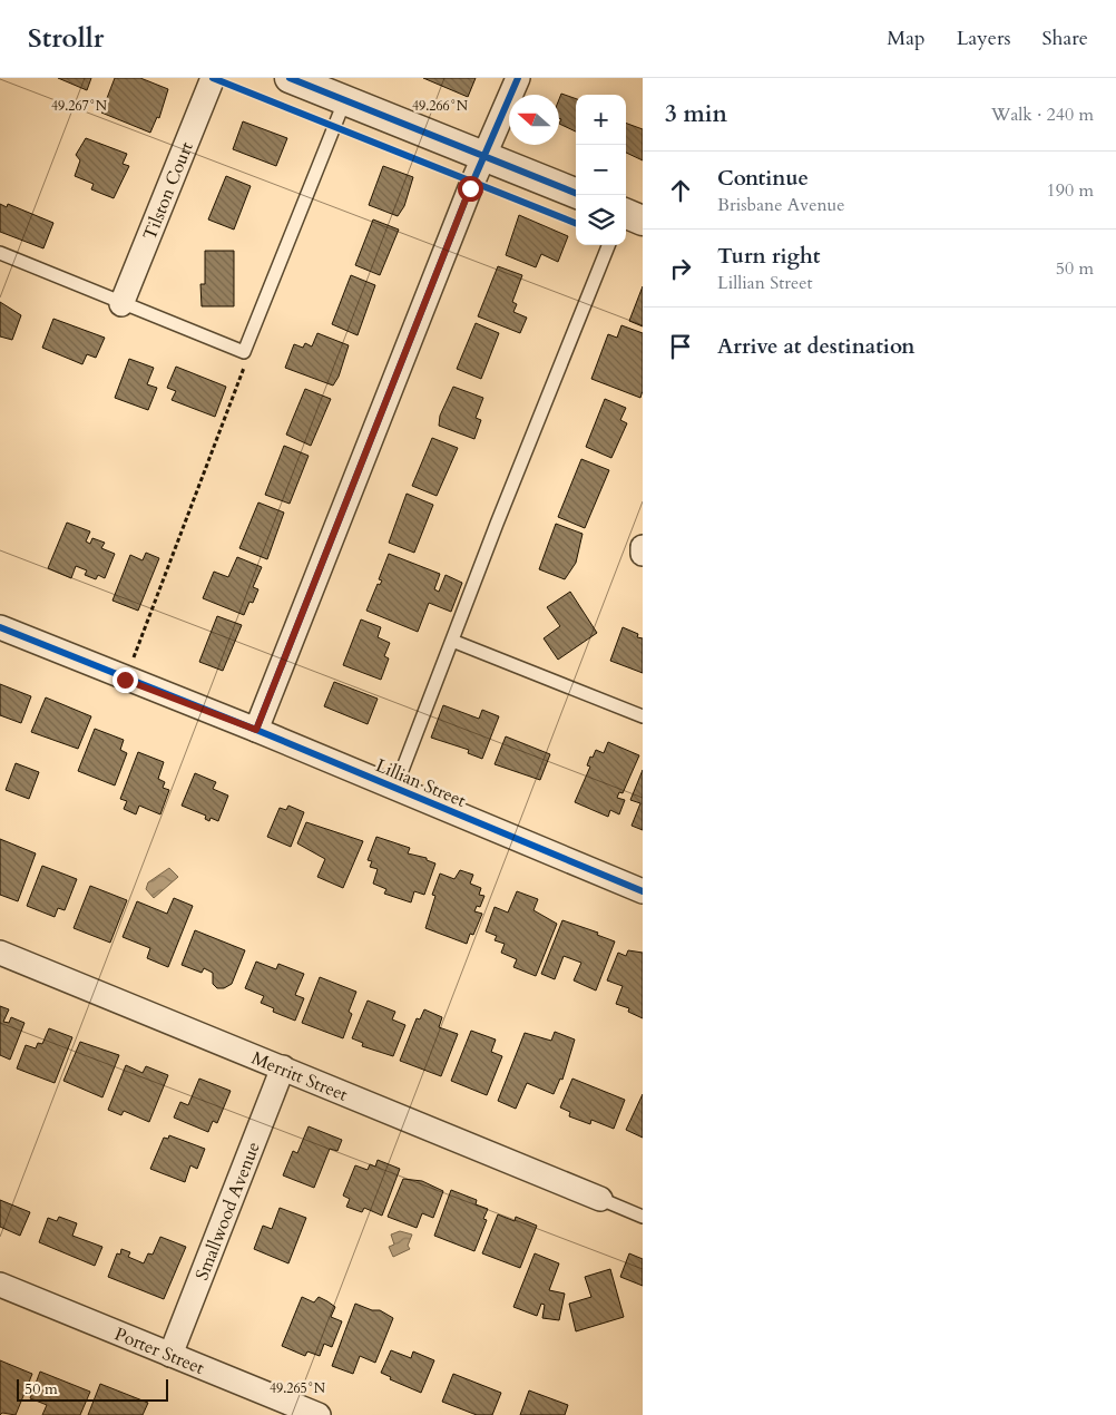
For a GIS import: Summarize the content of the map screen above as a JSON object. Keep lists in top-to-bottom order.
{
  "streets": {
    "street": [
      "Tilston Court",
      "Lillian Street",
      "Merritt Street",
      "Smallwood Avenue",
      "Porter Street"
    ]
  },
  "crossings": [
    ["Merritt Street", "Smallwood Avenue"],
    ["Smallwood Avenue", "Porter Street"]
  ],
  "scale_bar": "50 m",
  "north": "left",
  "page": {
    "header": "Strollr",
    "nav": ["Map", "Layers", "Share"],
    "heading": ["3 min", "Walk · 240 m"],
    "map_buttons": ["+", "−"],
    "list": [
      ["Continue", "Brisbane Avenue", "190 m"],
      ["Turn right", "Lillian Street", "50 m"],
      "Arrive at destination"
    ],
    "scale": "50 m"
  },
  "coordinates": ["49.267°N", "49.266°N", "49.265°N"]
}
